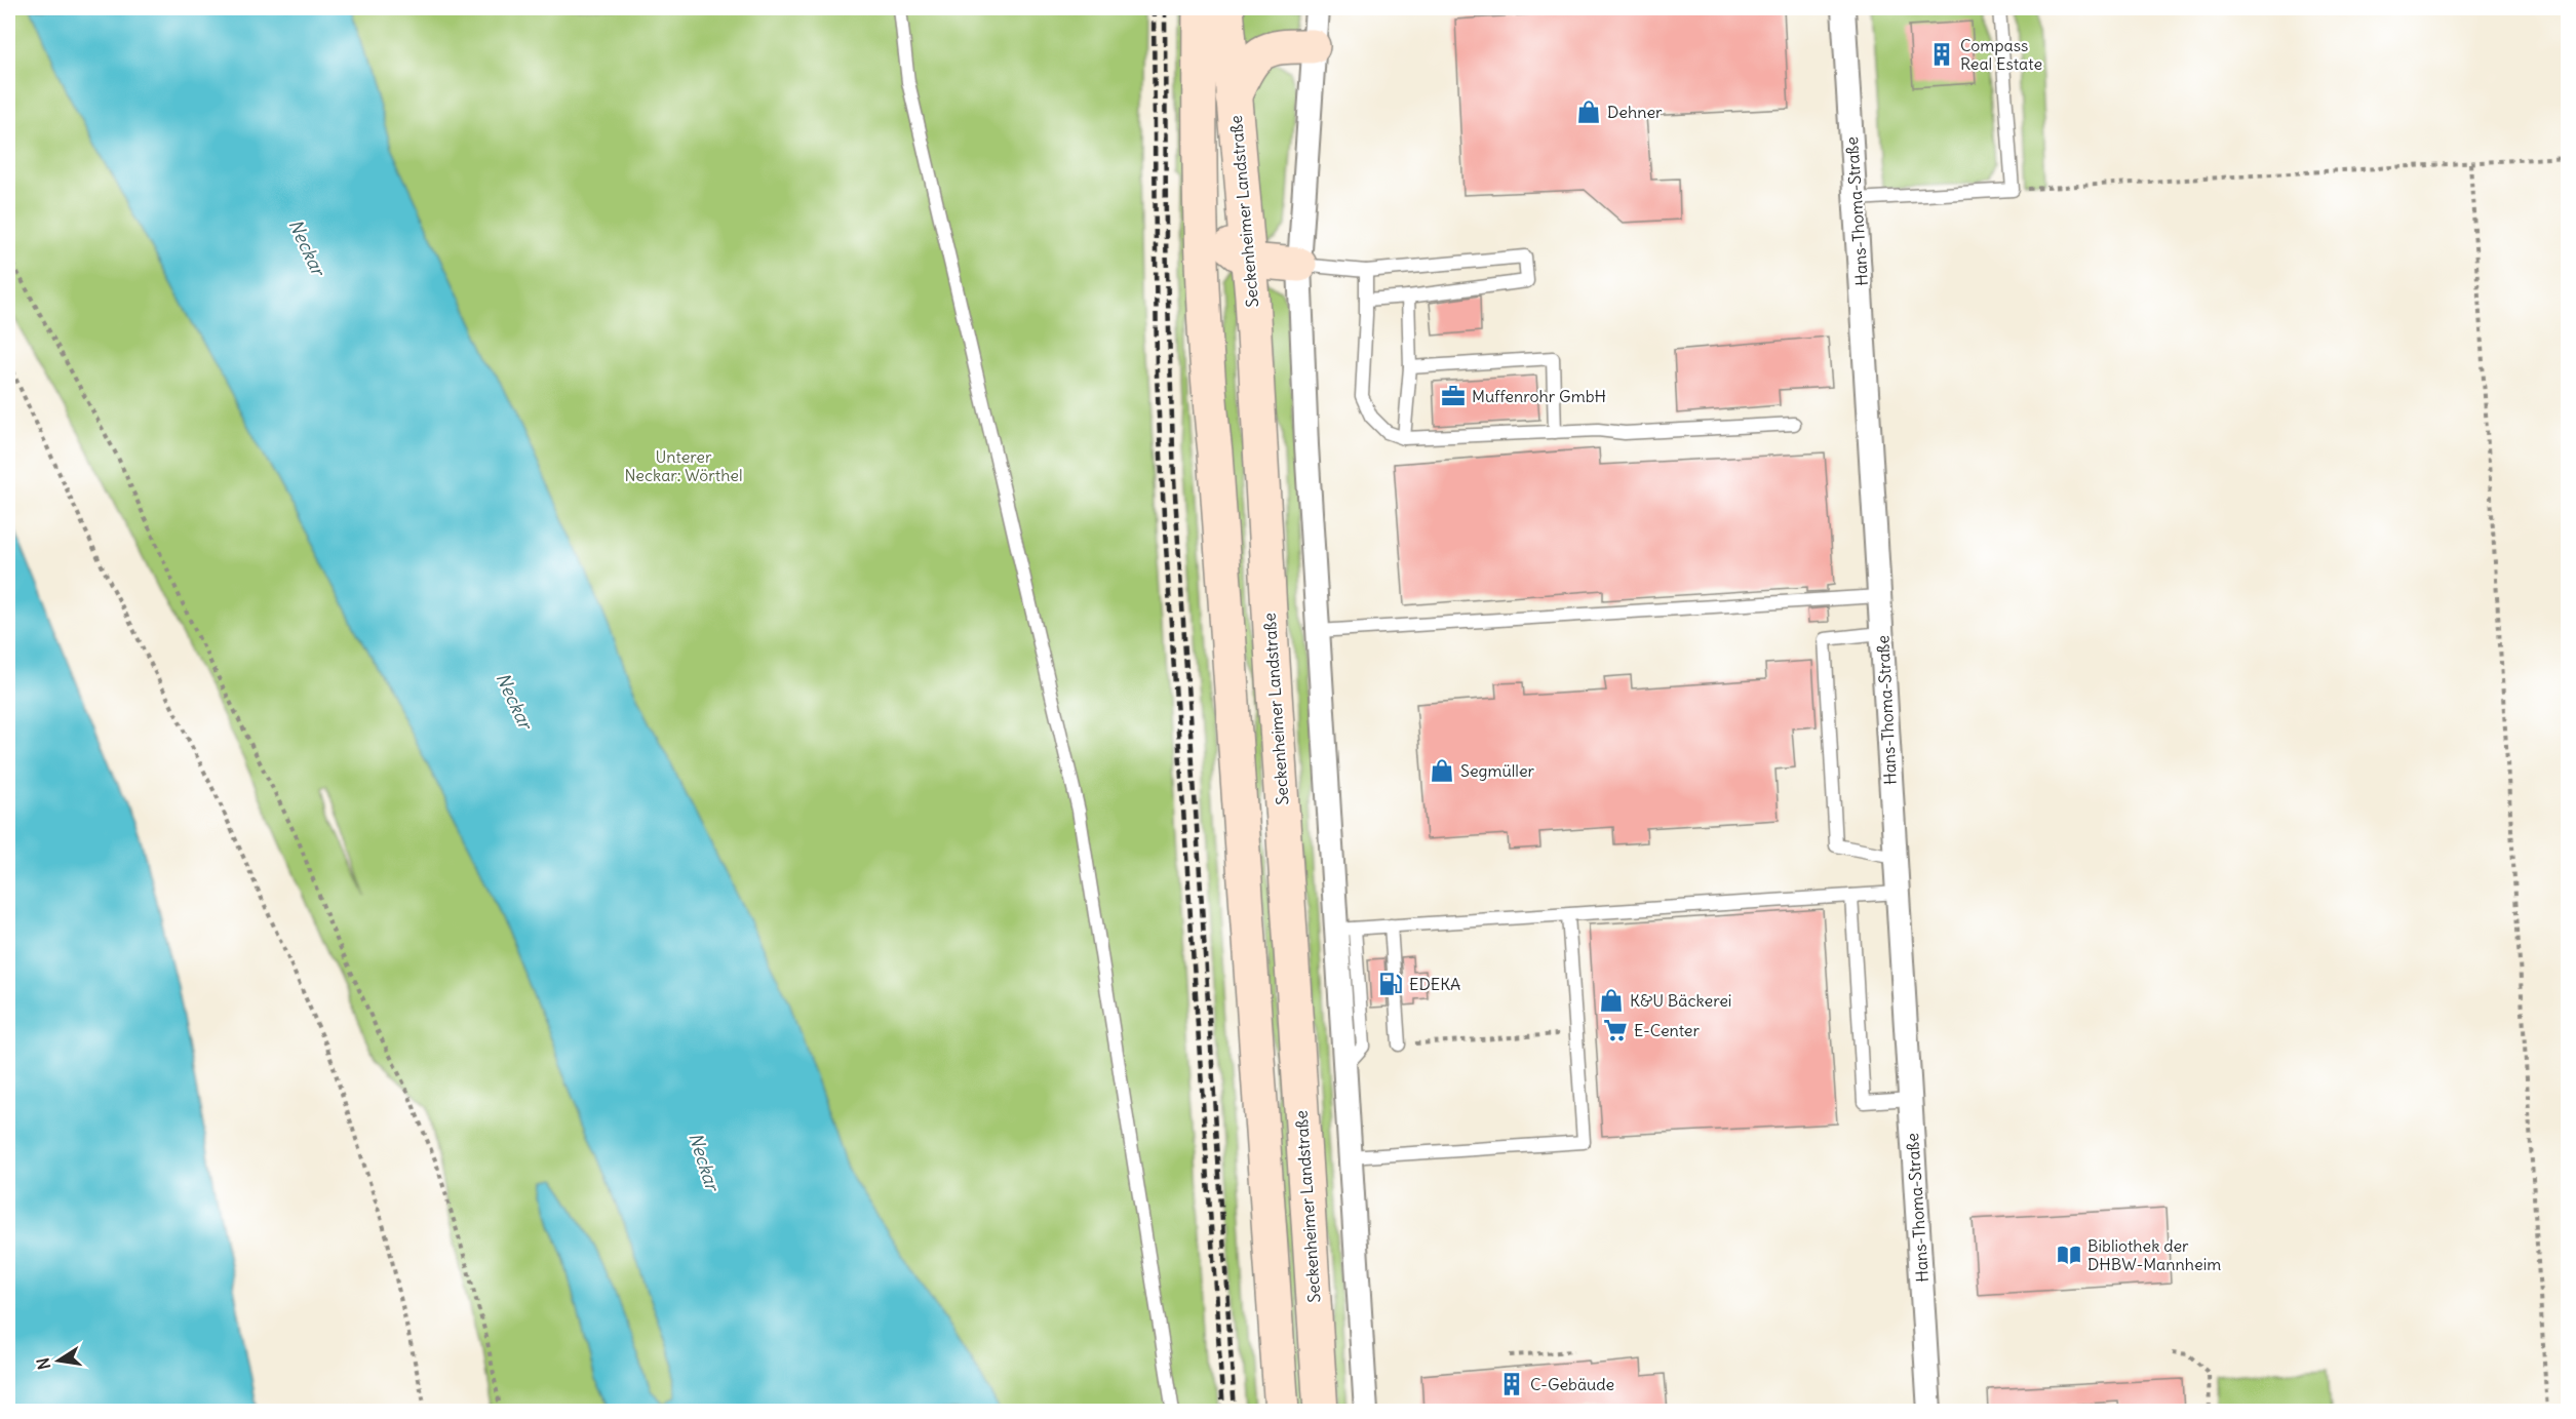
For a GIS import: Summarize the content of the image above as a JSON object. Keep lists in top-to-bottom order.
{
  "streets": {
    "main road": ["Seckenheimer Landstraße"],
    "street": ["Hans-Thoma-Straße"]
  },
  "water": ["Neckar"],
  "parks": ["Unterer Neckar: Wörthel"],
  "places": {
    "building": ["Compass Real Estate", "C-Gebäude"],
    "shop": ["Dehner", "Segmüller", "K&U Bäckerei"],
    "office": ["Muffenrohr GmbH"],
    "fuel station": ["EDEKA"],
    "supermarket": ["E-Center"],
    "library": ["Bibliothek der DHBW-Mannheim"]
  },
  "north": "left"
}
